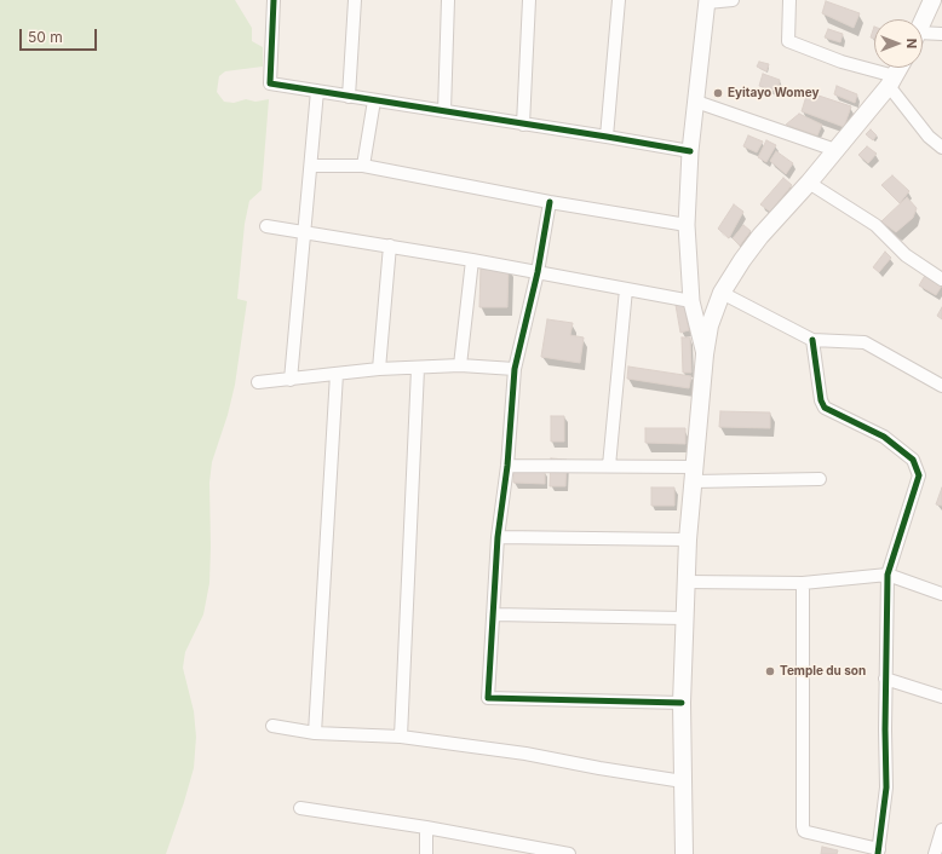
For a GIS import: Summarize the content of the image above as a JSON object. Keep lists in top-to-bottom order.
{
  "places": ["Eyitayo Womey", "Temple du son"],
  "scale_bar": "50 m",
  "north": "right"
}
